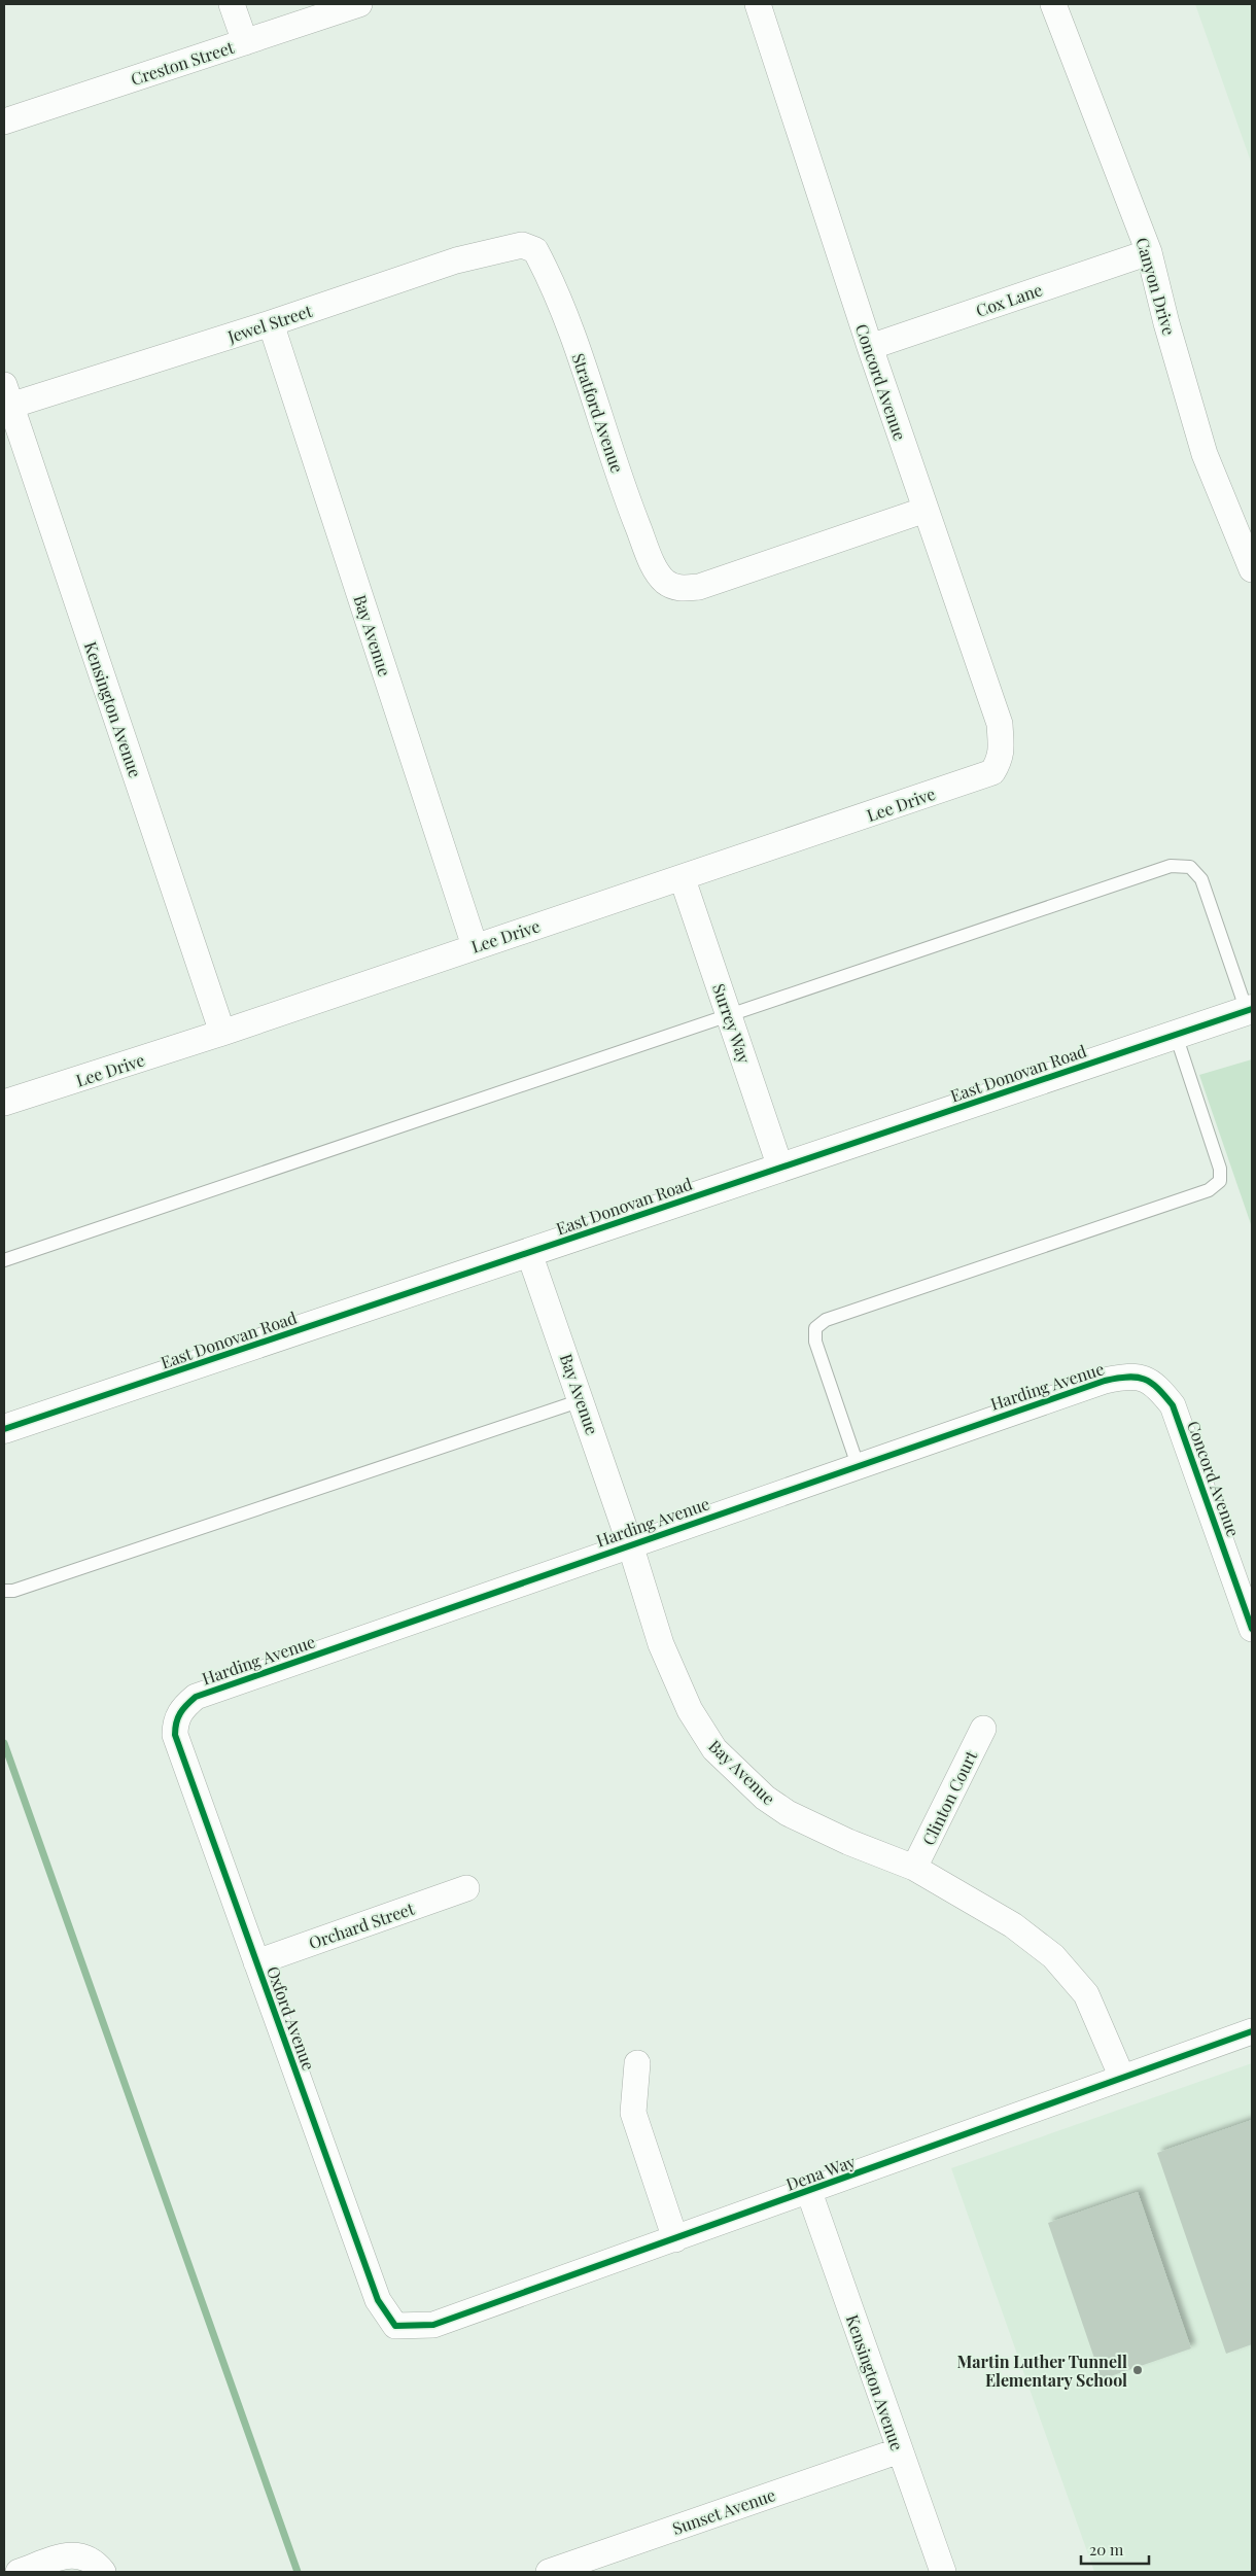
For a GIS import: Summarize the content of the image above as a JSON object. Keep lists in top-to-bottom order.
{
  "streets": {
    "street": [
      "Creston Street",
      "Canyon Drive",
      "Cox Lane",
      "Jewel Street",
      "Concord Avenue",
      "Stratford Avenue",
      "Bay Avenue",
      "Kensington Avenue",
      "Lee Drive",
      "Surrey Way",
      "East Donovan Road",
      "Harding Avenue",
      "Clinton Court",
      "Orchard Street",
      "Oxford Avenue",
      "Dena Way",
      "Sunset Avenue"
    ]
  },
  "crossings": [
    ["Canyon Drive", "Cox Lane"],
    ["Cox Lane", "Concord Avenue"],
    ["Jewel Street", "Stratford Avenue"],
    ["Jewel Street", "Bay Avenue"],
    ["Jewel Street", "Kensington Avenue"],
    ["Concord Avenue", "Stratford Avenue"],
    ["Concord Avenue", "Lee Drive"],
    ["Concord Avenue", "Harding Avenue"],
    ["Bay Avenue", "Lee Drive"],
    ["Bay Avenue", "East Donovan Road"],
    ["Bay Avenue", "Harding Avenue"],
    ["Bay Avenue", "Clinton Court"],
    ["Bay Avenue", "Dena Way"],
    ["Kensington Avenue", "Lee Drive"],
    ["Kensington Avenue", "Dena Way"],
    ["Kensington Avenue", "Sunset Avenue"],
    ["Lee Drive", "Surrey Way"],
    ["Surrey Way", "East Donovan Road"],
    ["Harding Avenue", "Oxford Avenue"],
    ["Orchard Street", "Oxford Avenue"],
    ["Oxford Avenue", "Dena Way"]
  ],
  "places": ["Martin Luther Tunnell Elementary School"],
  "scale_bar": "20 m"
}
